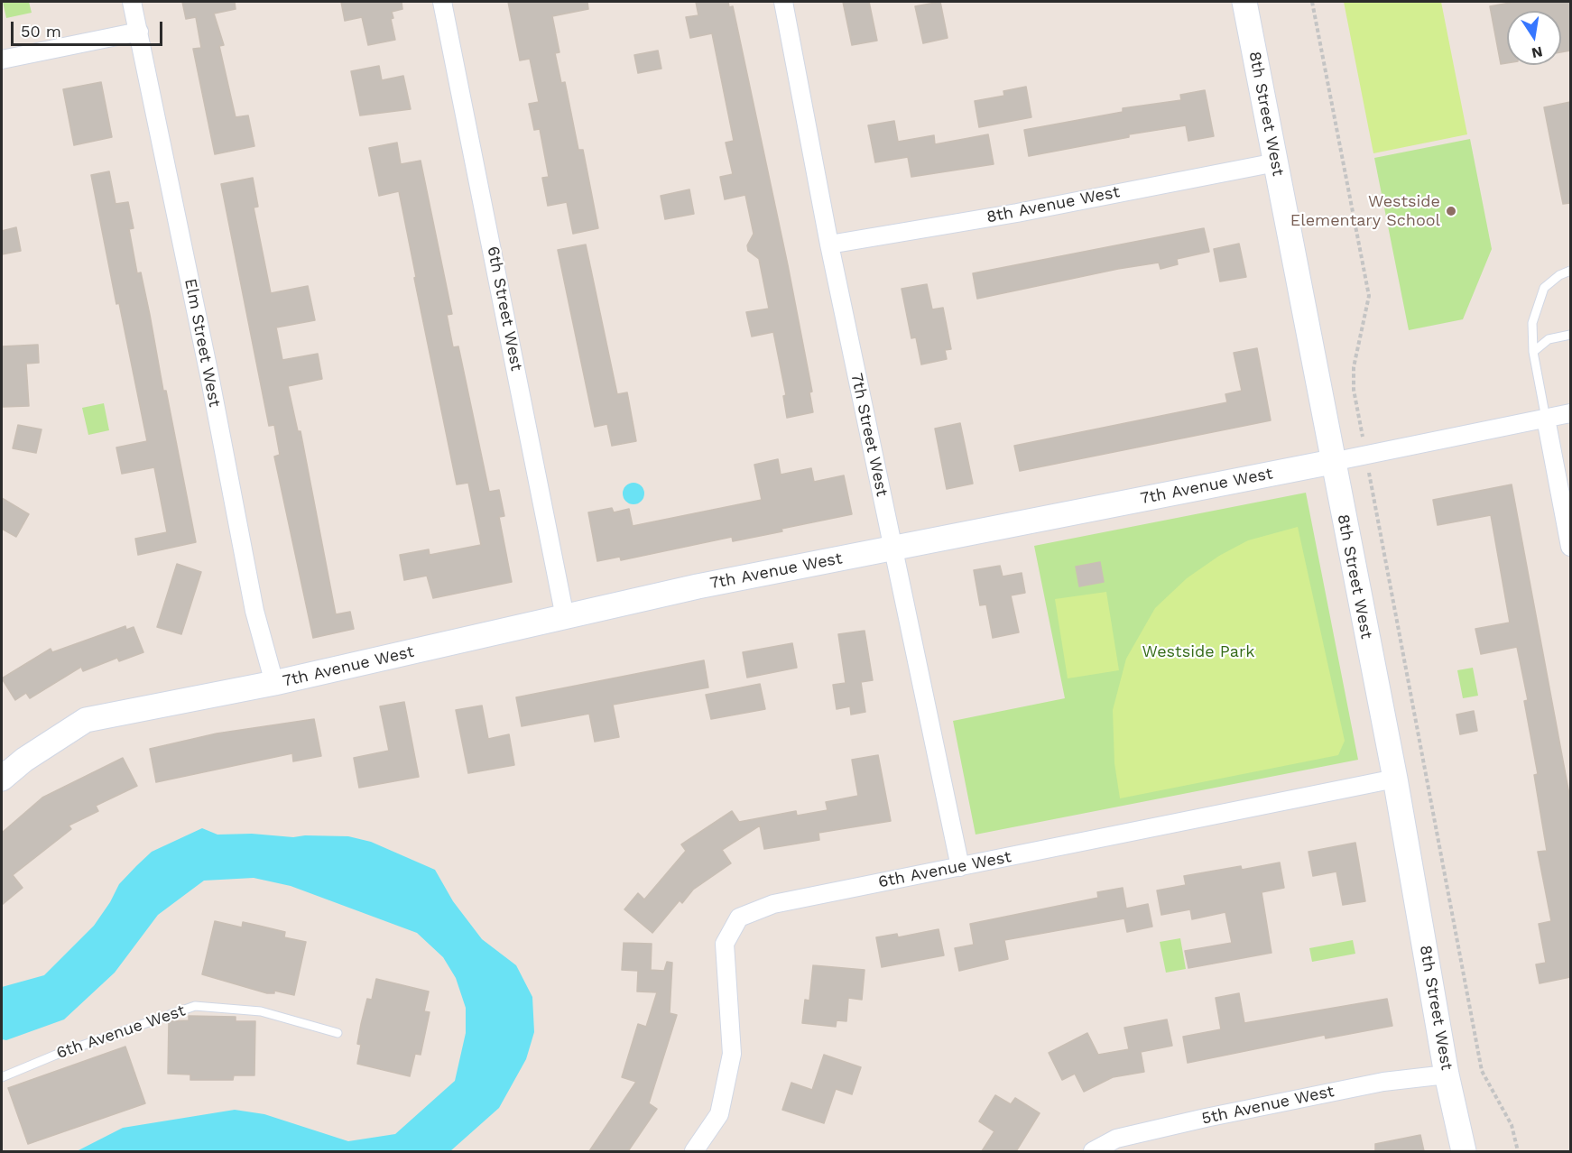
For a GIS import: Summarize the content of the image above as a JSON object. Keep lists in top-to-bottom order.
{
  "streets": {
    "street": [
      "8th Street West",
      "8th Avenue West",
      "6th Street West",
      "Elm Street West",
      "7th Street West",
      "7th Avenue West",
      "6th Avenue West",
      "5th Avenue West"
    ]
  },
  "crossings": [
    ["8th Street West", "8th Avenue West"],
    ["8th Street West", "7th Avenue West"],
    ["8th Street West", "6th Avenue West"],
    ["8th Street West", "5th Avenue West"],
    ["8th Avenue West", "7th Street West"],
    ["6th Street West", "7th Avenue West"],
    ["Elm Street West", "7th Avenue West"],
    ["7th Street West", "7th Avenue West"],
    ["7th Street West", "6th Avenue West"]
  ],
  "parks": ["Westside Park"],
  "places": ["Westside Elementary School"],
  "scale_bar": "50 m",
  "north": "bottom"
}
